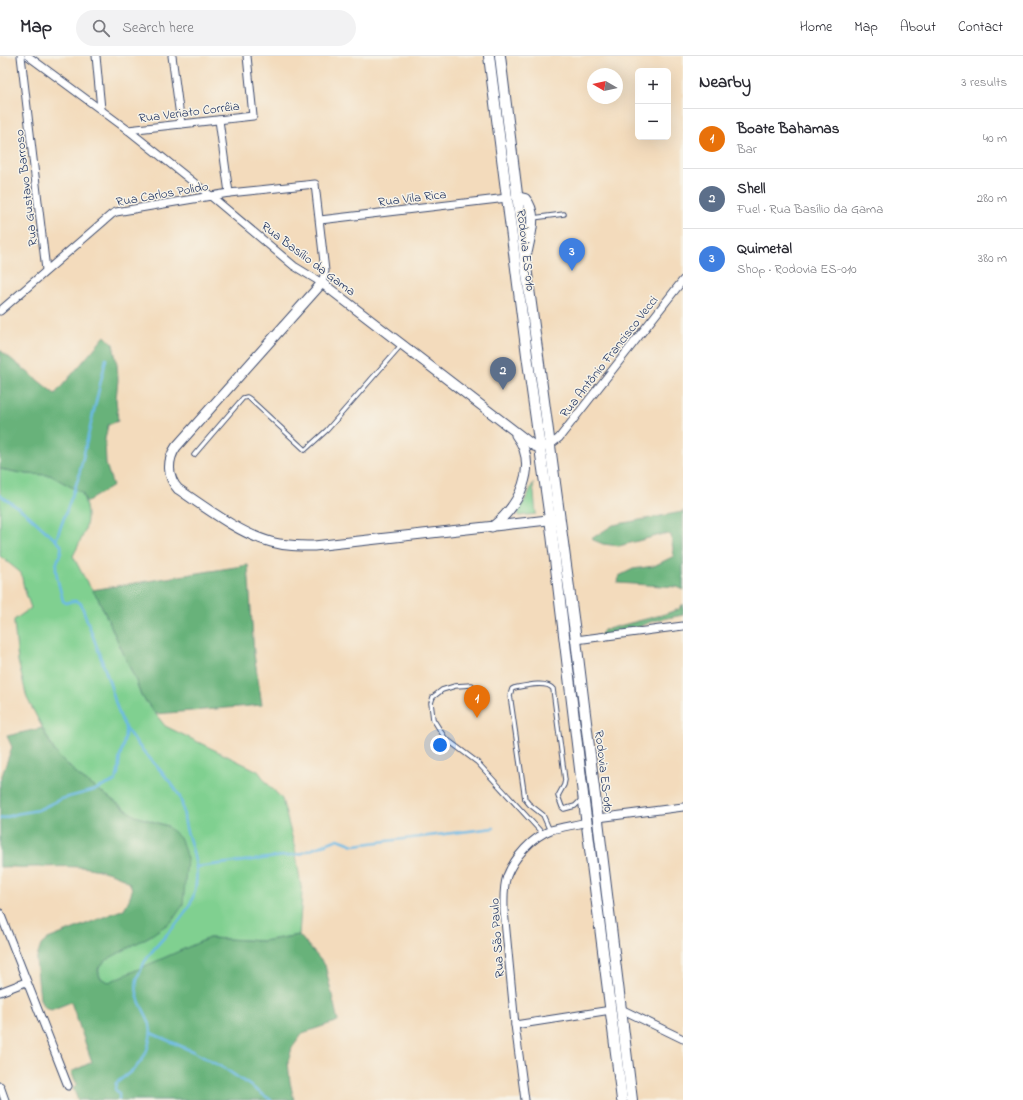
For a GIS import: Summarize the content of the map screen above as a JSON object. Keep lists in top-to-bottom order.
{
  "streets": {
    "main road": ["Rodovia ES-010"],
    "street": [
      "Rua Veriato Corrêia",
      "Rua Gustavo Barroso",
      "Rua Carlos Polido",
      "Rua Vila Rica",
      "Rua Basílio da Gama",
      "Rua Antônio Francisco Vecci",
      "Rua São Paulo"
    ]
  },
  "crossings": [
    ["Rua Veriato Corrêia", "Rua Basílio da Gama"],
    ["Rua Gustavo Barroso", "Rua Carlos Polido"],
    ["Rua Carlos Polido", "Rua Vila Rica"],
    ["Rua Carlos Polido", "Rua Basílio da Gama"],
    ["Rua Vila Rica", "Rodovia ES-010"],
    ["Rodovia ES-010", "Rua Basílio da Gama"],
    ["Rodovia ES-010", "Rua Antônio Francisco Vecci"],
    ["Rodovia ES-010", "Rua São Paulo"]
  ],
  "north": "left",
  "page": {
    "header": "Map",
    "search": "Search here",
    "nav": [
      "Home",
      "Map",
      "About",
      "Contact"
    ],
    "heading": ["Nearby", "3 results"],
    "map_buttons": ["+", "−"],
    "list": [
      {
        "mark": "1",
        "name": "Boate Bahamas",
        "note": "Bar",
        "value": "40 m"
      },
      {
        "mark": "2",
        "name": "Shell",
        "note": "Fuel · Rua Basílio da Gama",
        "value": "280 m"
      },
      {
        "mark": "3",
        "name": "Quimetal",
        "note": "Shop · Rodovia ES-010",
        "value": "380 m"
      }
    ],
    "pins": ["3", "2", "1"]
  }
}
